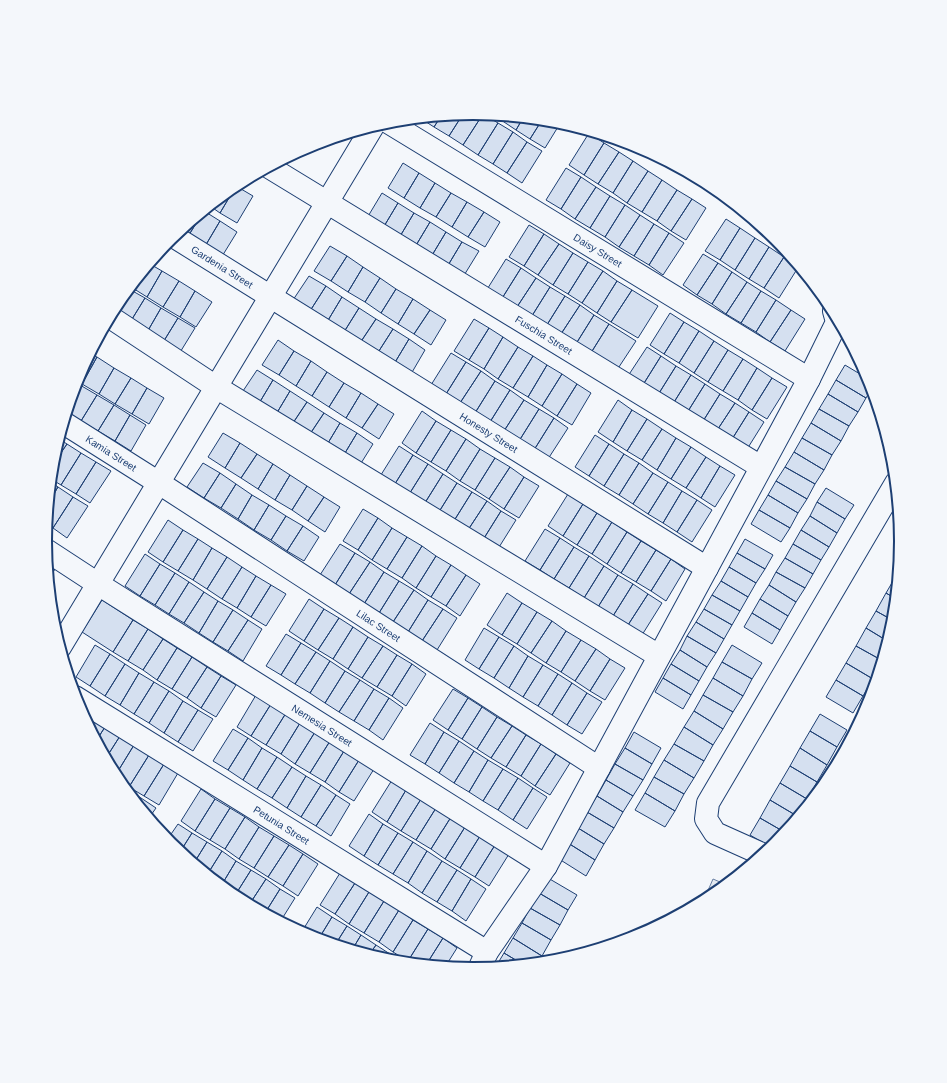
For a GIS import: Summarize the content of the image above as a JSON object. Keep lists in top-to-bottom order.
{
  "streets": {
    "street": [
      "Daisy Street",
      "Gardenia Street",
      "Fuschia Street",
      "Honesty Street",
      "Kamia Street",
      "Lilac Street",
      "Nemesia Street",
      "Petunia Street"
    ]
  },
  "crossings": [
    ["Gardenia Street", "Honesty Street"],
    ["Kamia Street", "Lilac Street"]
  ]
}
